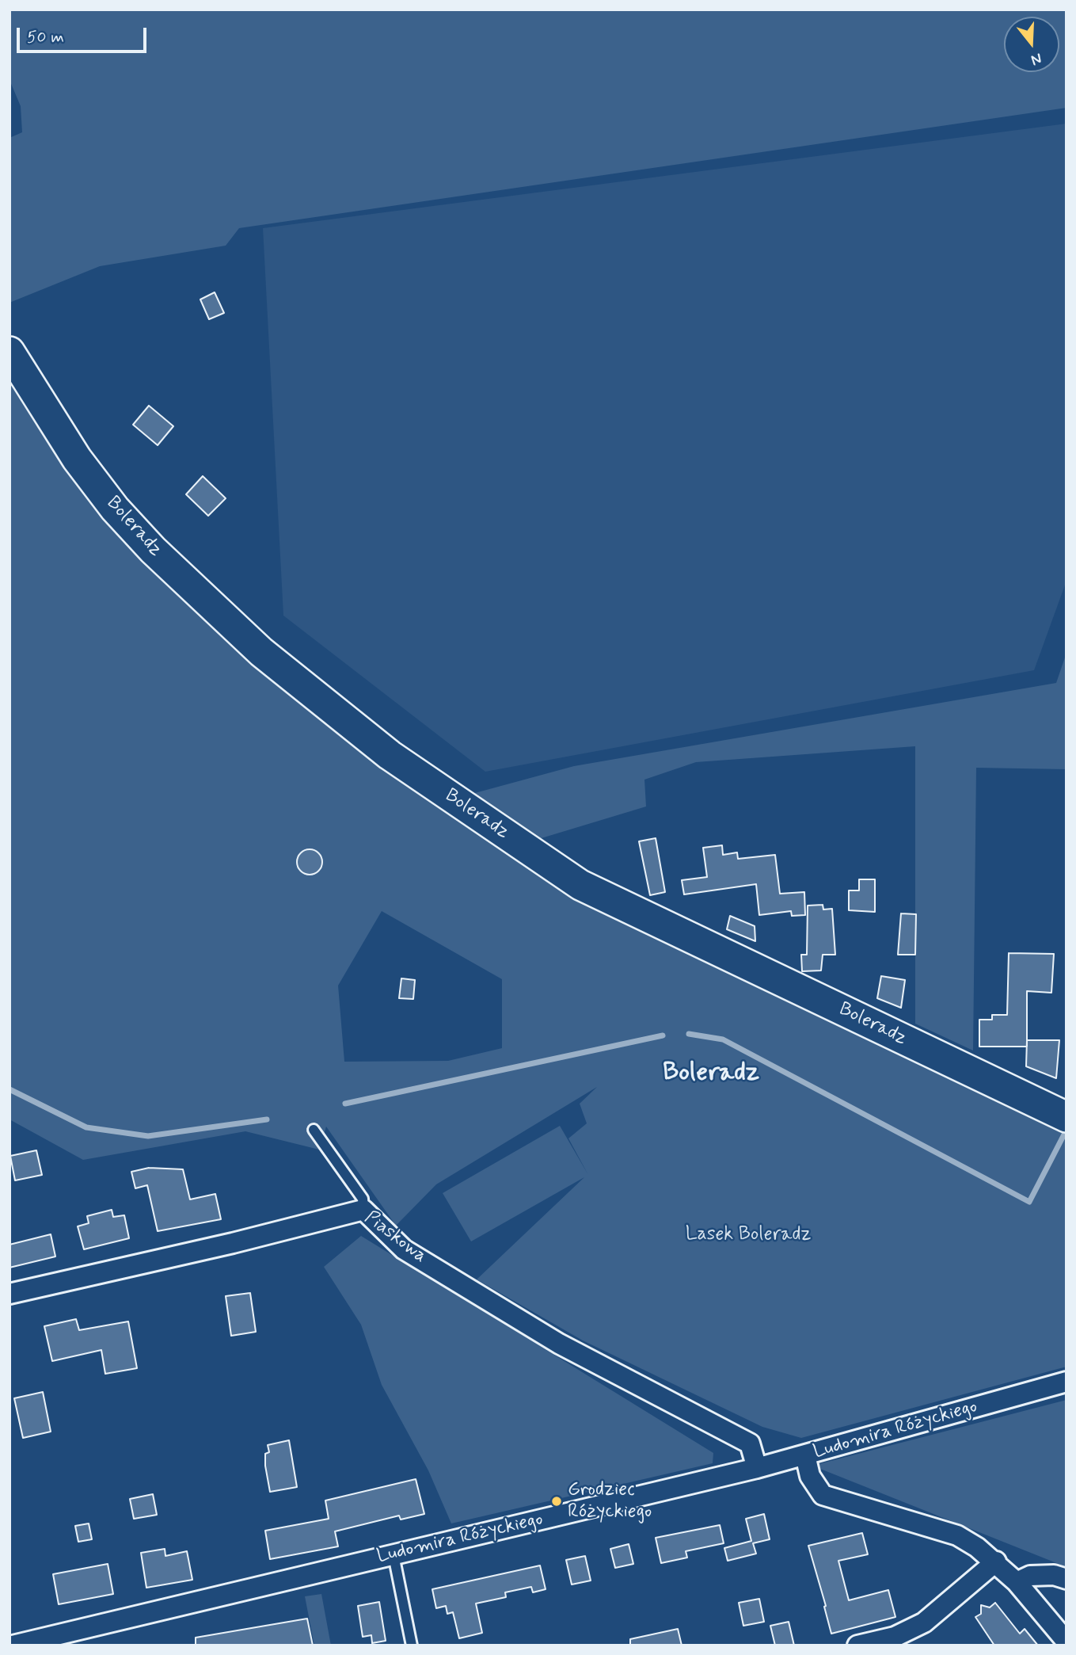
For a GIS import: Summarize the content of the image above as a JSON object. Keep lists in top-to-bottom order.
{
  "streets": {
    "street": ["Boleradz", "Piaskowa", "Ludomira Różyckiego"]
  },
  "crossings": [
    ["Piaskowa", "Ludomira Różyckiego"]
  ],
  "districts": ["Boleradz"],
  "parks": ["Lasek Boleradz"],
  "places": ["Grodziec Różyckiego"],
  "scale_bar": "50 m",
  "north": "bottom"
}
